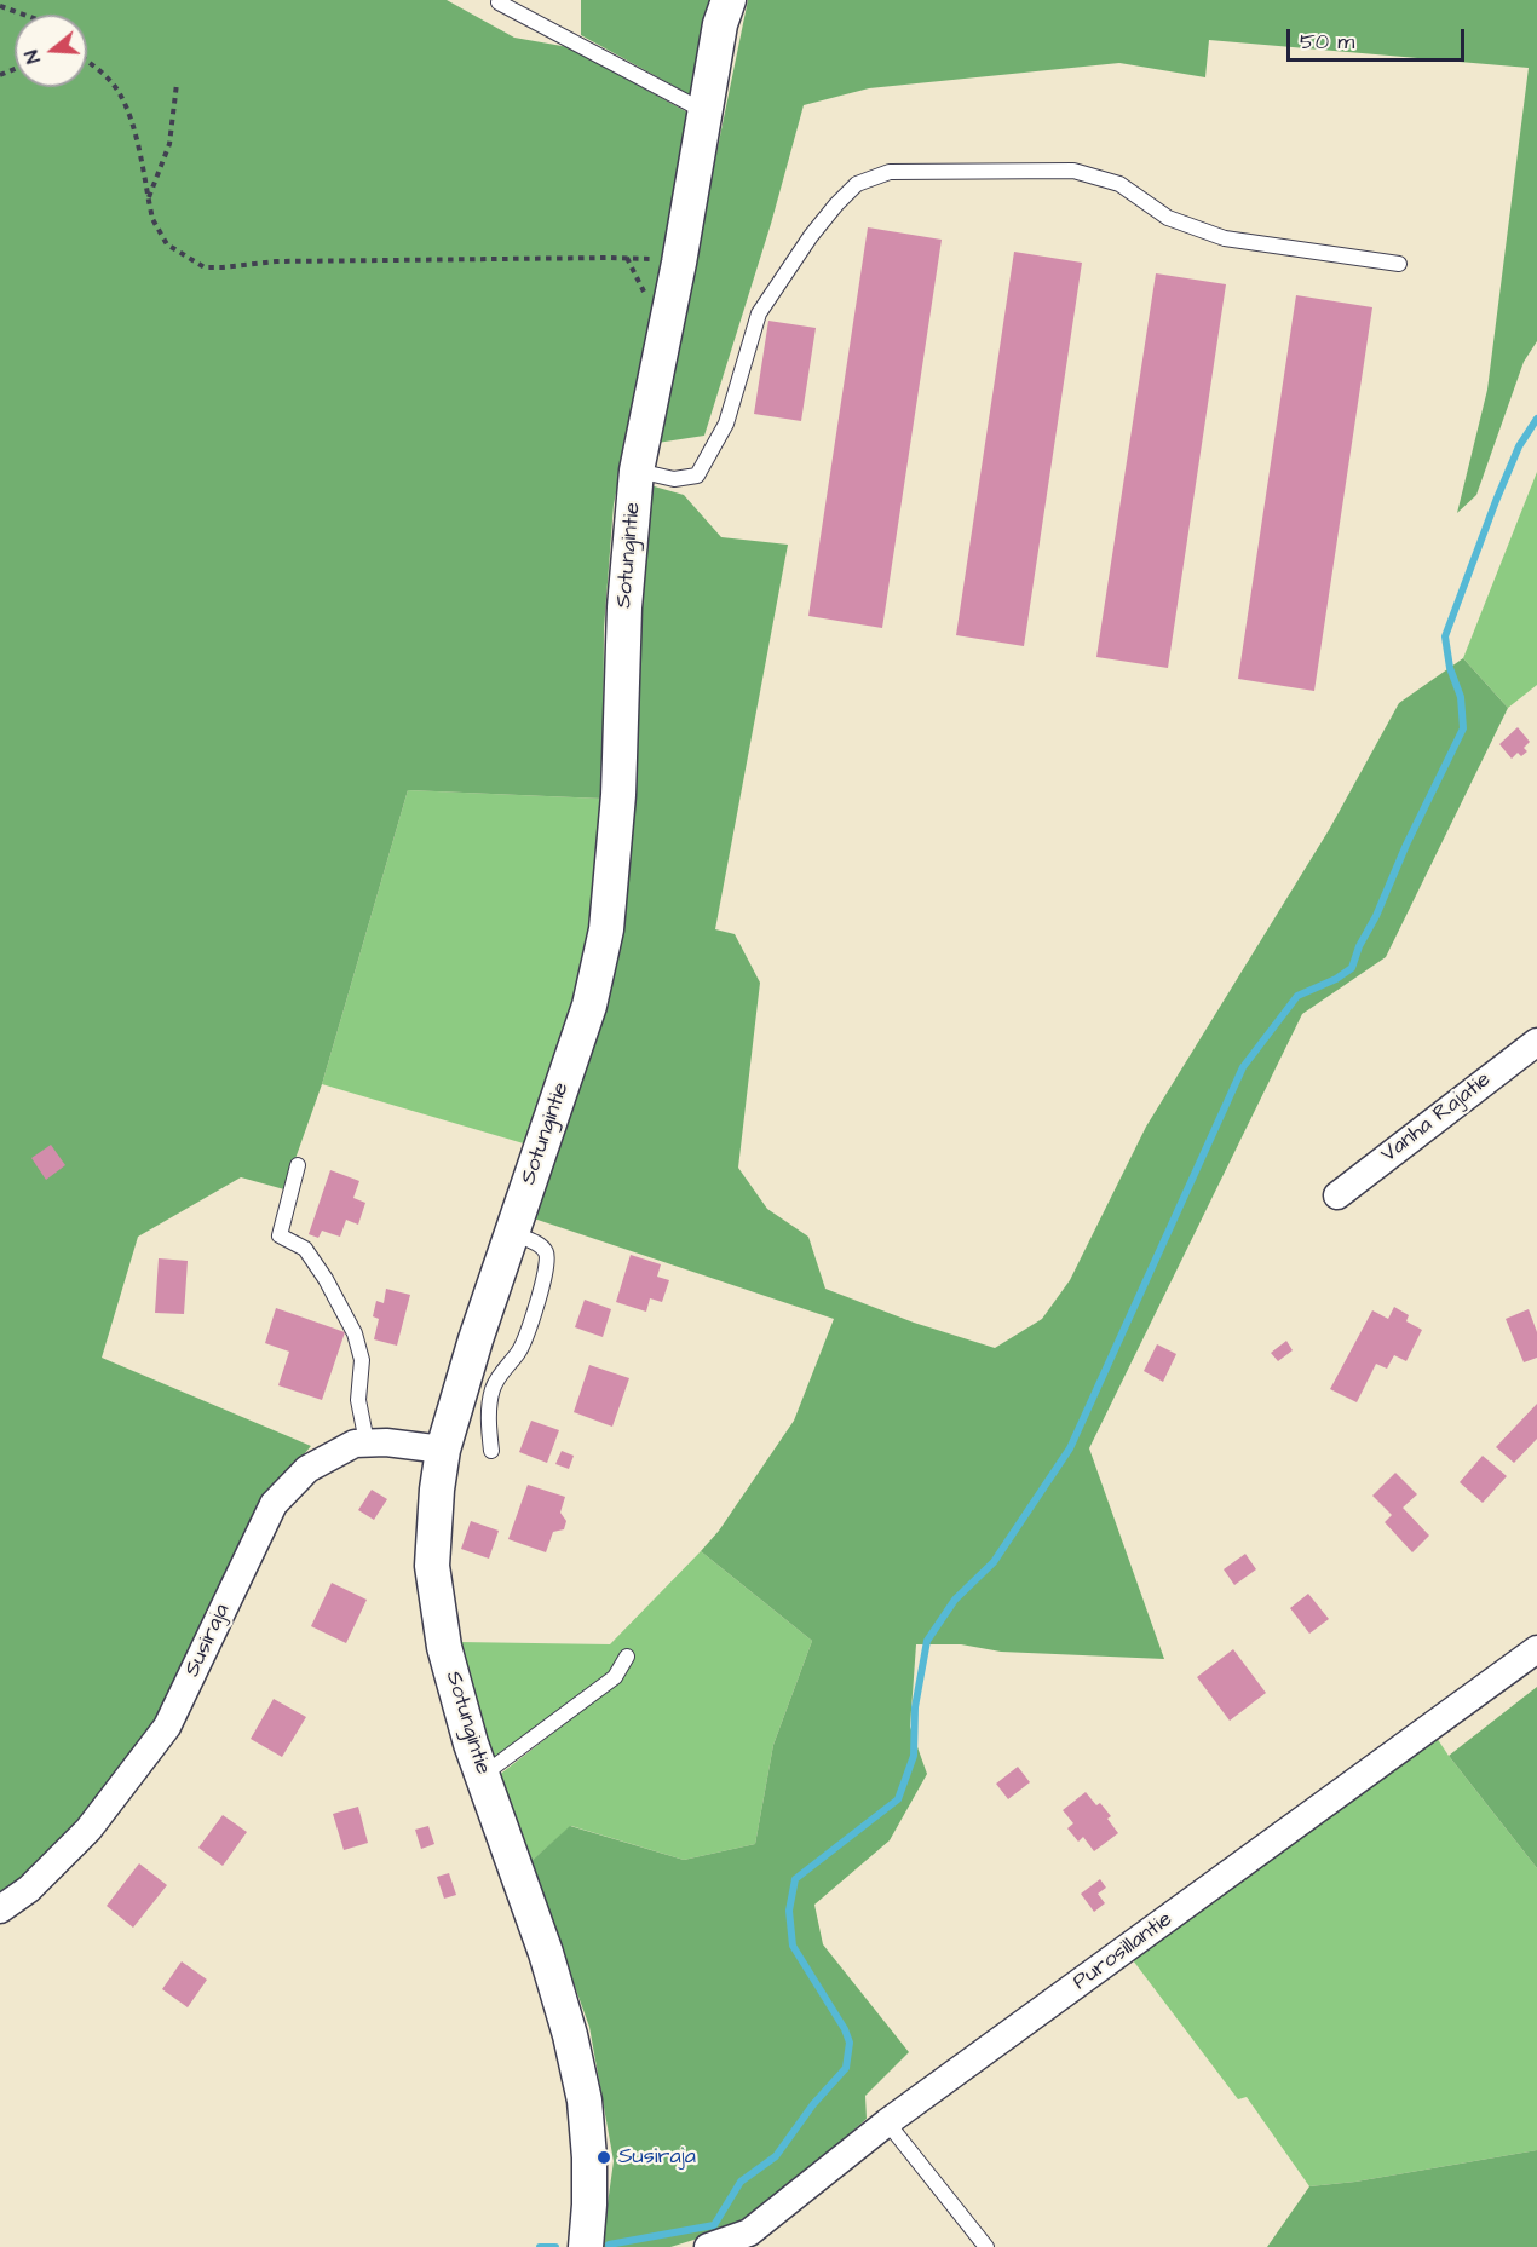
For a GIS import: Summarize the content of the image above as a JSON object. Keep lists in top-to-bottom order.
{
  "streets": {
    "street": [
      "Sotungintie",
      "Vanha Rajatie",
      "Susiraja",
      "Purosillantie"
    ]
  },
  "crossings": [
    ["Sotungintie", "Susiraja"]
  ],
  "places": ["Susiraja"],
  "scale_bar": "50 m",
  "north": "left"
}
